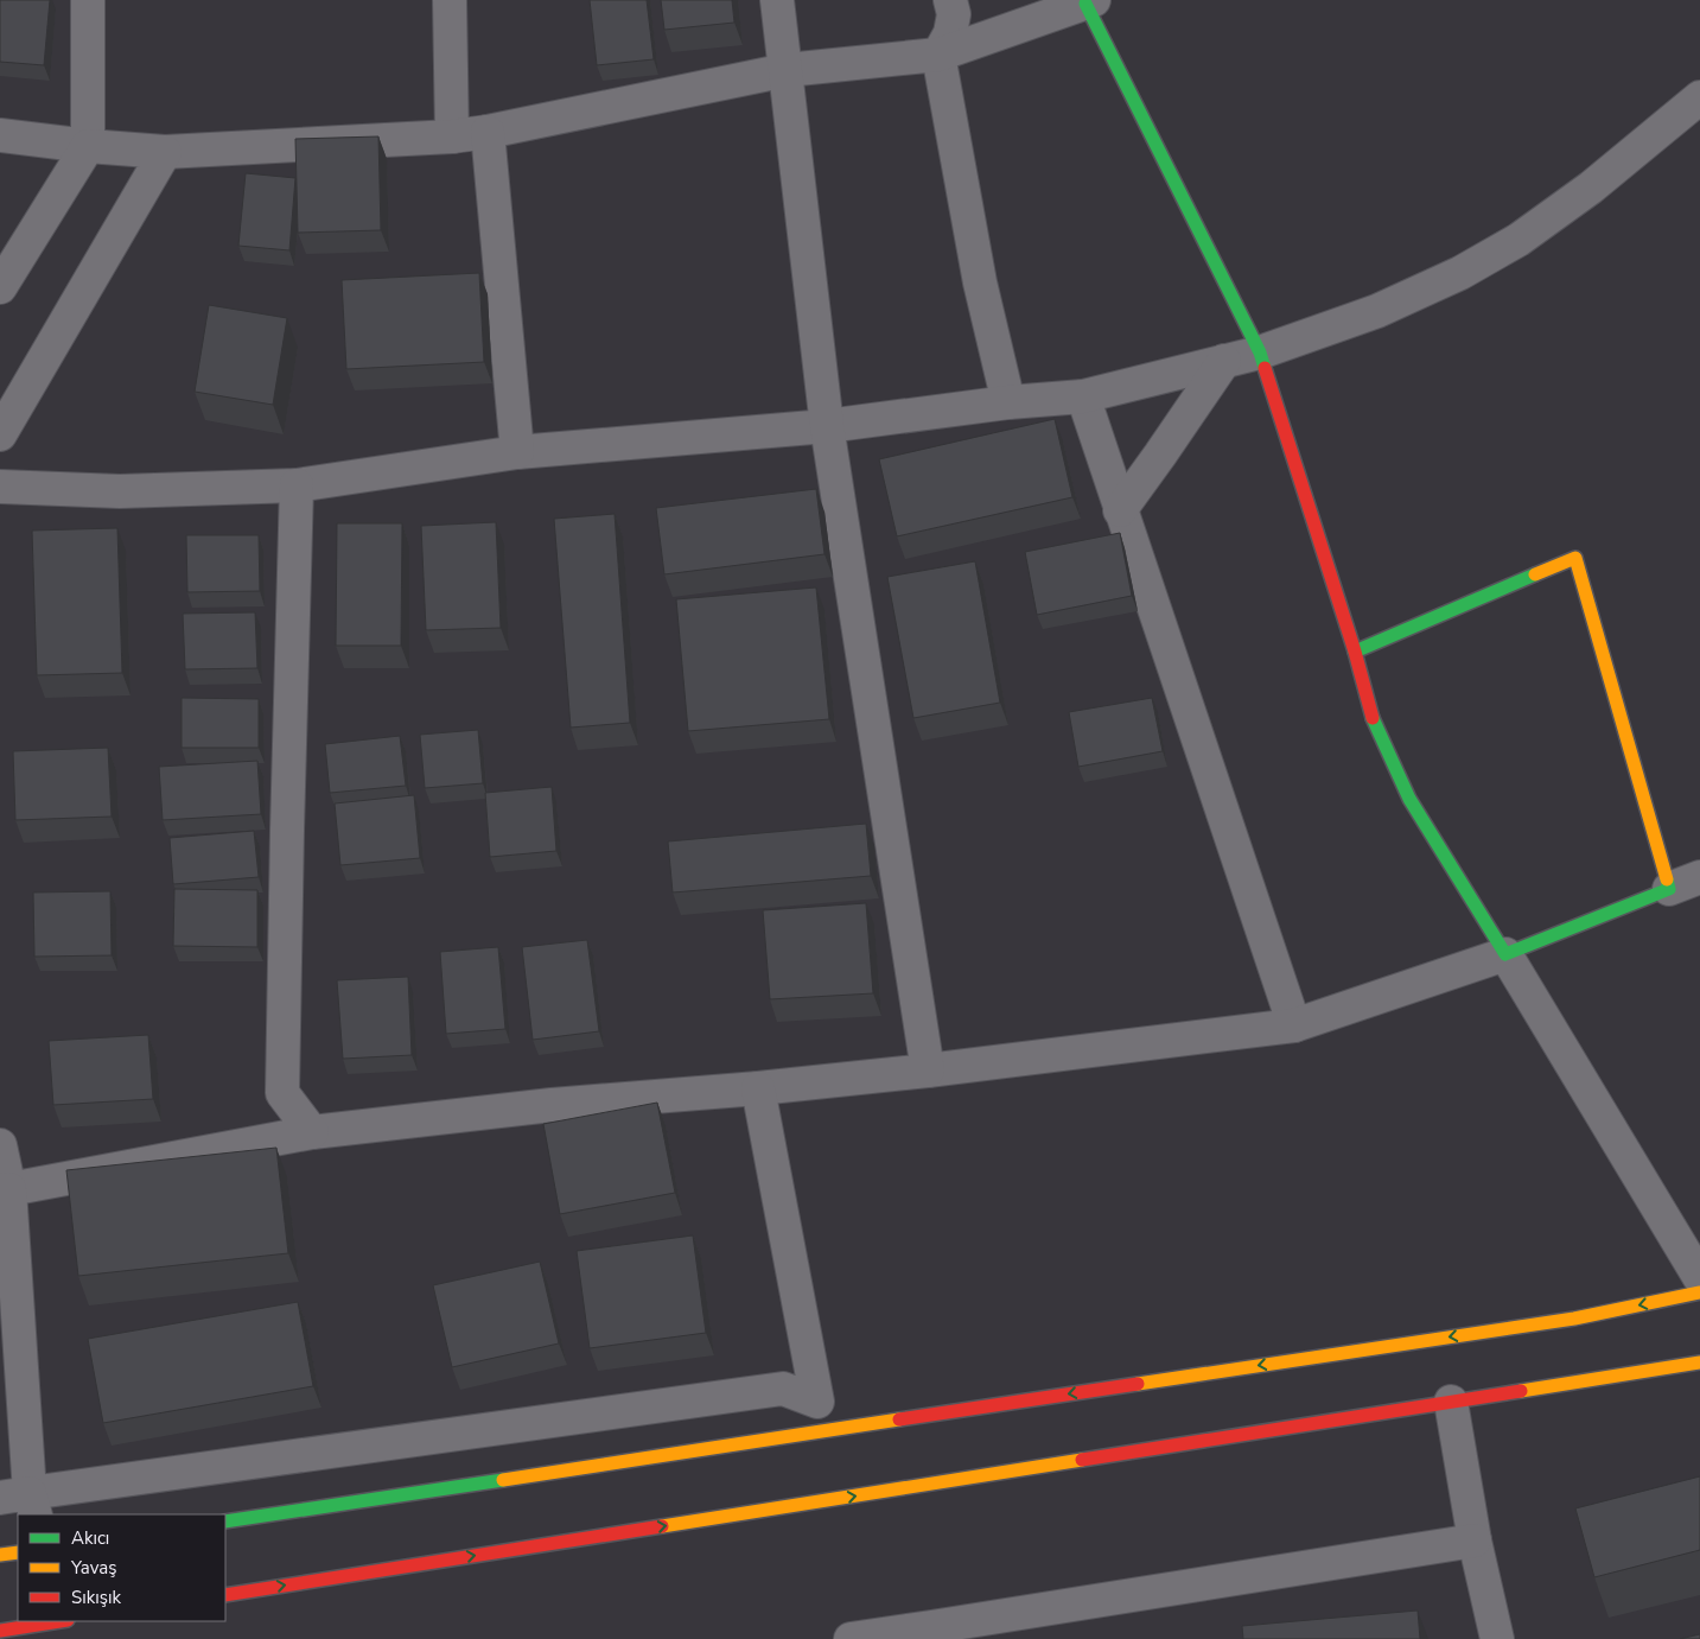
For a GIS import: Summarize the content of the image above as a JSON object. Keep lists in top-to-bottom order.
{
  "legend": ["Akıcı", "Yavaş", "Sıkışık"]
}
